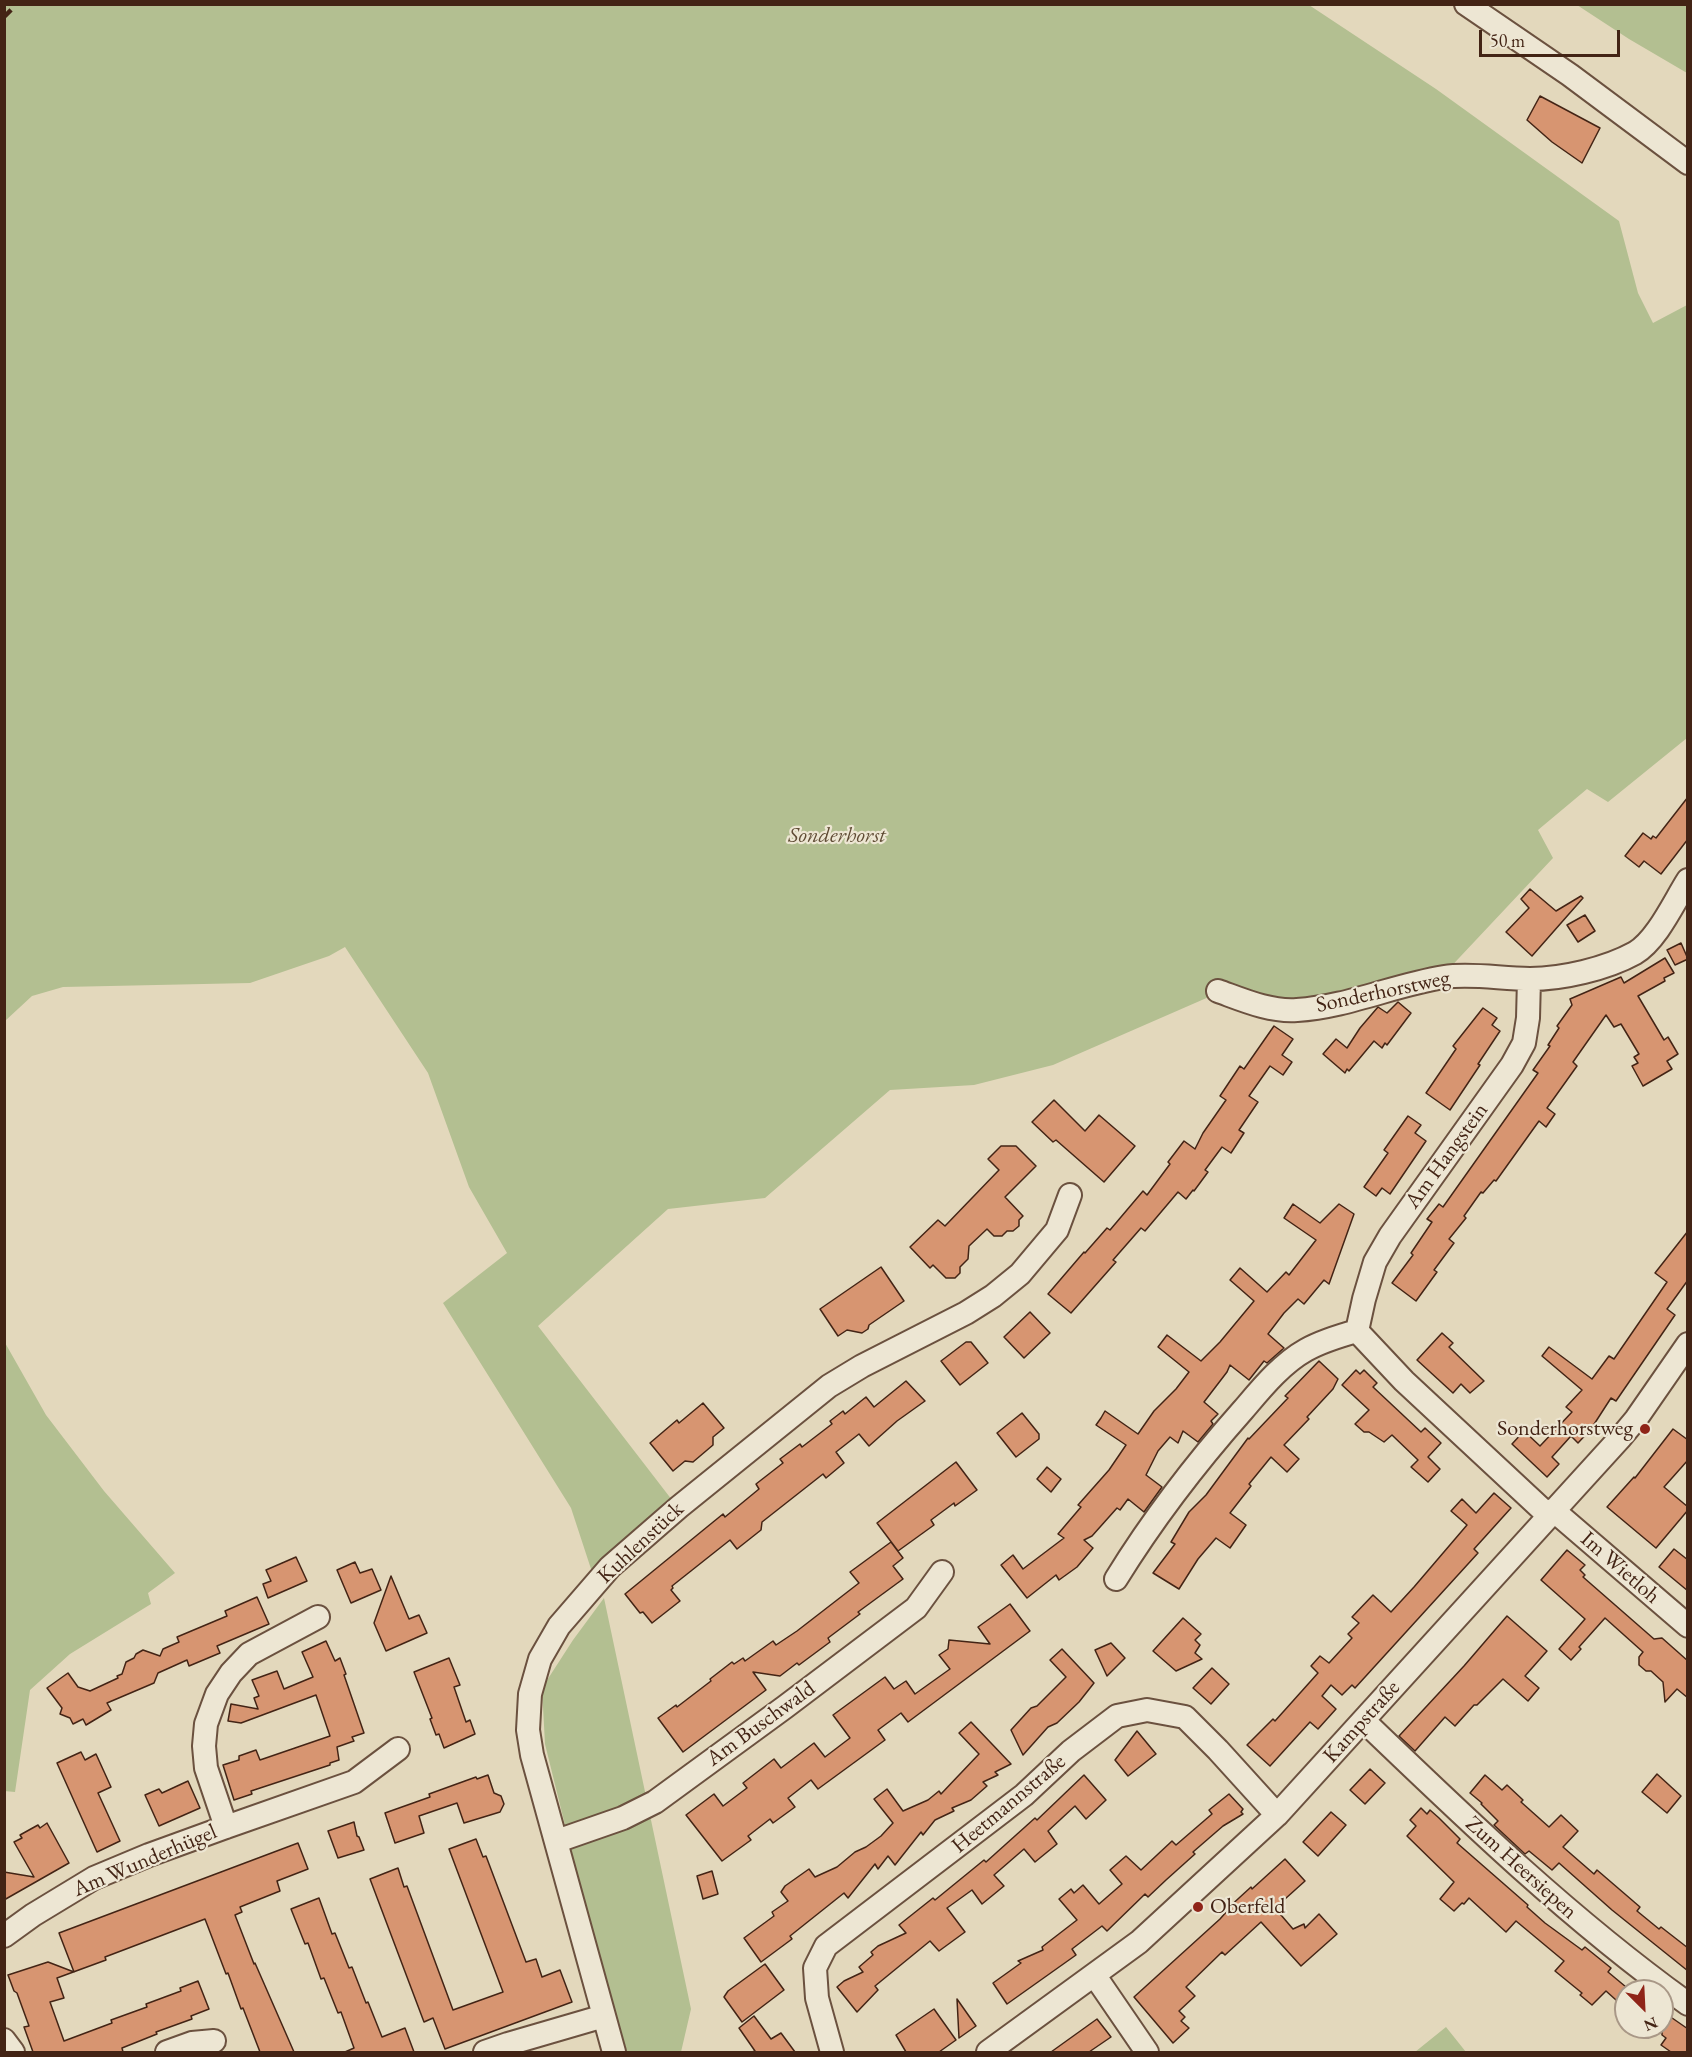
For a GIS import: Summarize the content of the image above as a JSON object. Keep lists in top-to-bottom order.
{
  "streets": {
    "street": [
      "Sonderhorstweg",
      "Am Hangstein",
      "Kuhlenstück",
      "Im Wietloh",
      "Kampstraße",
      "Am Buschwald",
      "Heetmannstraße",
      "Am Wunderhügel",
      "Zum Heersiepen"
    ]
  },
  "crossings": [
    ["Sonderhorstweg", "Am Hangstein"],
    ["Kuhlenstück", "Am Buschwald"],
    ["Im Wietloh", "Kampstraße"],
    ["Kampstraße", "Heetmannstraße"],
    ["Kampstraße", "Zum Heersiepen"]
  ],
  "parks": ["Sonderhorst"],
  "places": ["Sonderhorstweg", "Oberfeld"],
  "scale_bar": "50 m",
  "north": "bottom right"
}
